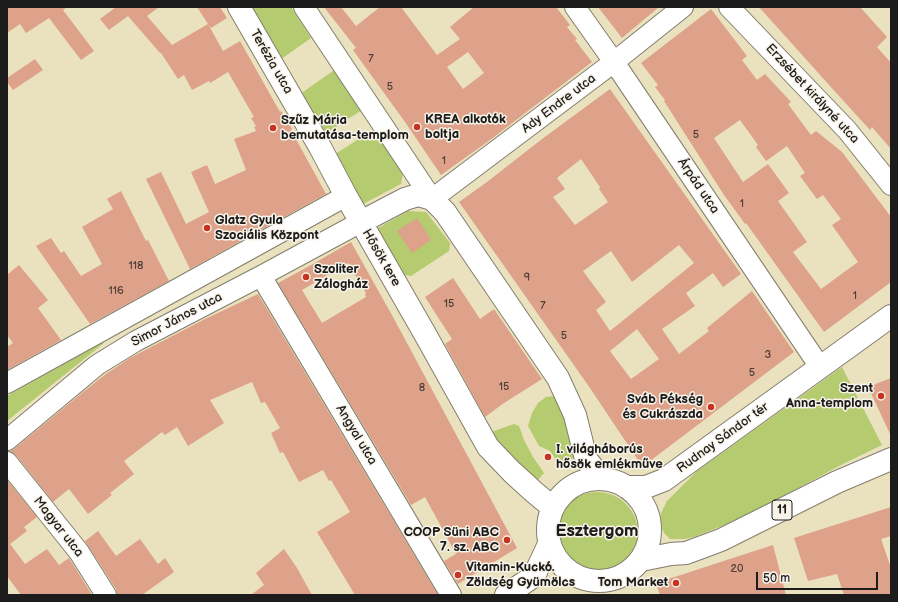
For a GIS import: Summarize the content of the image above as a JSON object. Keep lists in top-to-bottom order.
{
  "streets": {
    "main road": [
      "Terézia utca",
      "Hősök tere",
      "Rudnay Sándor tér",
      "11"
    ],
    "street": [
      "Erzsébet királyné utca",
      "Ady Endre utca",
      "Árpád utca",
      "Simor János utca",
      "Angyal utca",
      "Magyar utca"
    ]
  },
  "crossings": [
    ["Terézia utca", "Hősök tere"],
    ["Terézia utca", "Simor János utca"],
    ["Ady Endre utca", "Árpád utca"],
    ["Ady Endre utca", "Hősök tere"],
    ["Árpád utca", "Rudnay Sándor tér"],
    ["Hősök tere", "Simor János utca"],
    ["Hősök tere", "Rudnay Sándor tér"],
    ["Hősök tere", "11"],
    ["Simor János utca", "Angyal utca"],
    ["Rudnay Sándor tér", "11"]
  ],
  "districts": ["Esztergom"],
  "places": [
    "KREA alkotók boltja",
    "Szűz Mária bemutatása-templom",
    "Glatz Gyula Szociális Központ",
    "Szoliter Zálogház",
    "Szent Anna-templom",
    "Sváb Pékség és Cukrászda",
    "I. világháborús hősök emlékműve",
    "COOP Süni ABC 7. sz. ABC",
    "Vitamin-Kuckó. Zöldség Gyümölcs",
    "Tom Market"
  ],
  "house_numbers": [
    "7",
    "5",
    "5",
    "1",
    "1",
    "118",
    "9",
    "116",
    "1",
    "15",
    "7",
    "5",
    "3",
    "5",
    "15",
    "8",
    "20"
  ],
  "scale_bar": "50 m"
}
